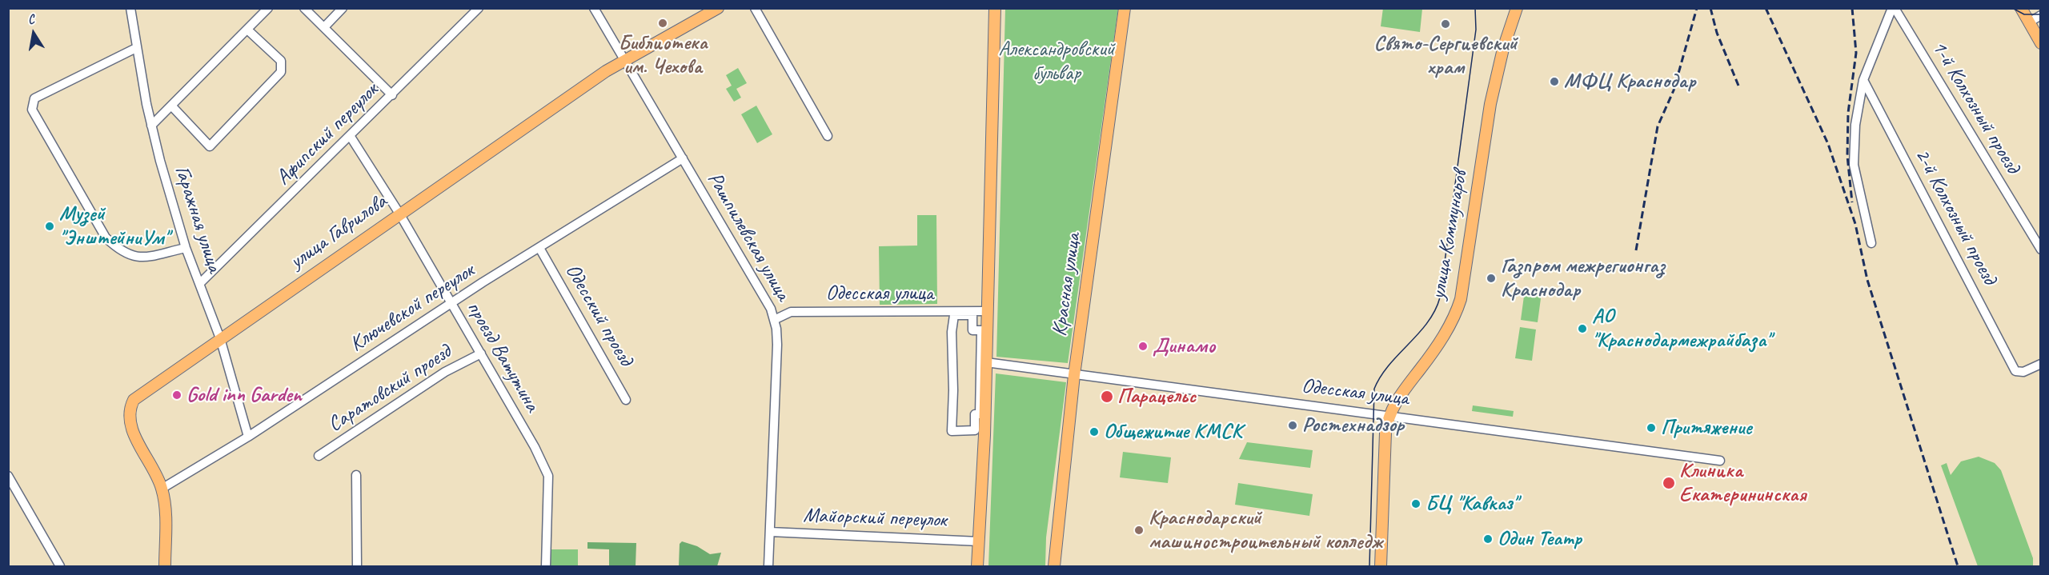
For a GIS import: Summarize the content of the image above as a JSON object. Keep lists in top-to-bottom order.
{
  "streets": {
    "main road": ["улица Гаврилова", "улица Коммунаров", "Красная улица"],
    "street": [
      "1-й Колхозный проезд",
      "Афипский переулок",
      "2-й Колхозный проезд",
      "Гаражная улица",
      "Рашпилевская улица",
      "Одесская улица",
      "Ключевской переулок",
      "Одесский проезд",
      "проезд Ватутина",
      "Саратовский проезд",
      "Майорский переулок"
    ]
  },
  "crossings": [
    ["Афипский переулок", "Гаражная улица"],
    ["Афипский переулок", "проезд Ватутина"],
    ["Гаражная улица", "улица Гаврилова"],
    ["Гаражная улица", "Ключевской переулок"],
    ["улица Гаврилова", "Рашпилевская улица"],
    ["улица Гаврилова", "Ключевской переулок"],
    ["улица Гаврилова", "проезд Ватутина"],
    ["улица Коммунаров", "Одесская улица"],
    ["Рашпилевская улица", "Одесская улица"],
    ["Рашпилевская улица", "Ключевской переулок"],
    ["Рашпилевская улица", "Майорский переулок"],
    ["Красная улица", "Одесская улица"],
    ["Ключевской переулок", "Одесский проезд"],
    ["Ключевской переулок", "проезд Ватутина"],
    ["проезд Ватутина", "Саратовский проезд"]
  ],
  "parks": ["Александровский бульвар"],
  "places": [
    "Библиотека им. Чехова",
    "Свято-Сергиевский храм",
    "МФЦ Краснодар",
    "Музей \"ЭнштейниУм\"",
    "Газпром межрегионгаз Краснодар",
    "АО \"Краснодармежрайбаза\"",
    "Динамо",
    "Gold inn Garden",
    "Парацельс",
    "Ростехнадзор",
    "Притяжение",
    "Общежитие КМСК",
    "Клиника Екатерининская",
    "БЦ \"Кавказ\"",
    "Краснодарский машиностроительный колледж",
    "Один Театр"
  ],
  "north": "top"
}
